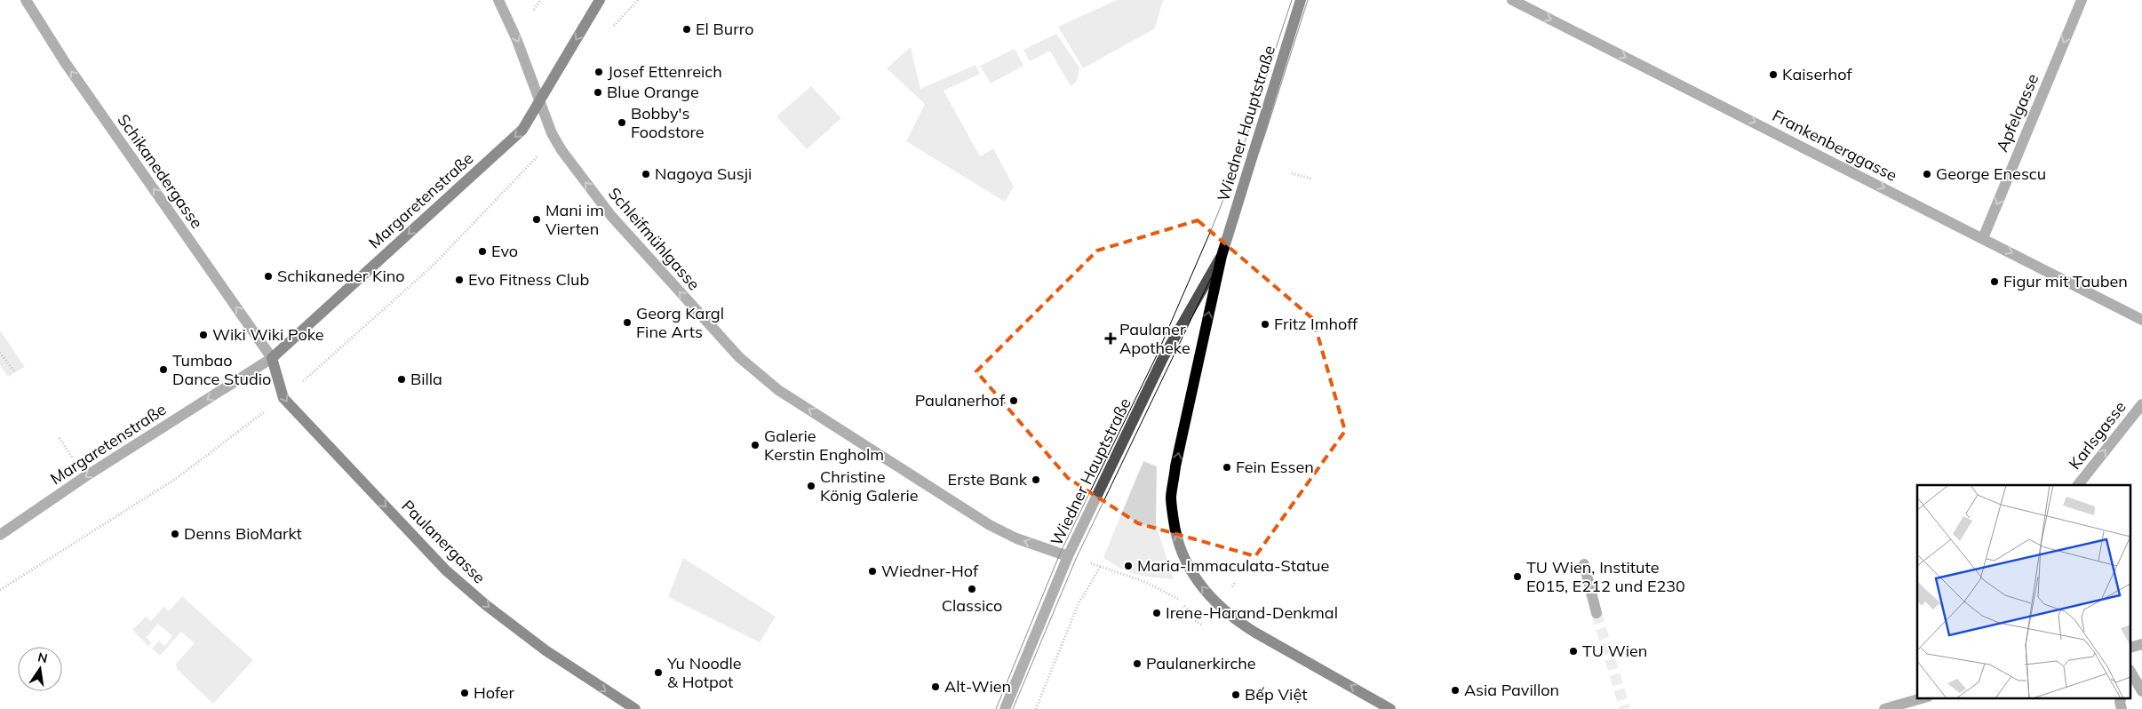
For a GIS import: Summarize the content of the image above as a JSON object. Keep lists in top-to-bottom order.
{
  "streets": {
    "main road": ["Wiedner Hauptstraße", "Margaretenstraße", "Paulanergasse"],
    "street": [
      "Apfelgasse",
      "Frankenberggasse",
      "Schikanedergasse",
      "Schleifmühlgasse",
      "Karlsgasse"
    ]
  },
  "crossings": [
    ["Apfelgasse", "Frankenberggasse"],
    ["Wiedner Hauptstraße", "Schleifmühlgasse"],
    ["Schikanedergasse", "Margaretenstraße"],
    ["Schikanedergasse", "Paulanergasse"],
    ["Margaretenstraße", "Schleifmühlgasse"],
    ["Margaretenstraße", "Paulanergasse"]
  ],
  "one_way": [
    "Apfelgasse",
    "Wiedner Hauptstraße",
    "Frankenberggasse",
    "Schikanedergasse",
    "Margaretenstraße",
    "Karlsgasse",
    "Paulanergasse"
  ],
  "places": {
    "other": [
      "El Burro",
      "Josef Ettenreich",
      "Kaiserhof",
      "Blue Orange",
      "Bobby's Foodstore",
      "Nagoya Susji",
      "George Enescu",
      "Mani im Vierten",
      "Evo",
      "Schikaneder Kino",
      "Evo Fitness Club",
      "Figur mit Tauben",
      "Georg Kargl Fine Arts",
      "Fritz Imhoff",
      "Wiki Wiki Poke",
      "Tumbao Dance Studio",
      "Billa",
      "Paulanerhof",
      "Galerie Kerstin Engholm",
      "Fein Essen",
      "Erste Bank",
      "Christine König Galerie",
      "Denns BioMarkt",
      "Maria-Immaculata-Statue",
      "Wiedner-Hof",
      "TU Wien, Institute E015, E212 und E230",
      "Classico",
      "Irene-Harand-Denkmal",
      "TU Wien",
      "Paulanerkirche",
      "Yu Noodle & Hotpot",
      "Alt-Wien",
      "Asia Pavillon",
      "Hofer",
      "Bếp Việt"
    ],
    "health": ["Paulaner Apotheke"]
  },
  "north": "top"
}
